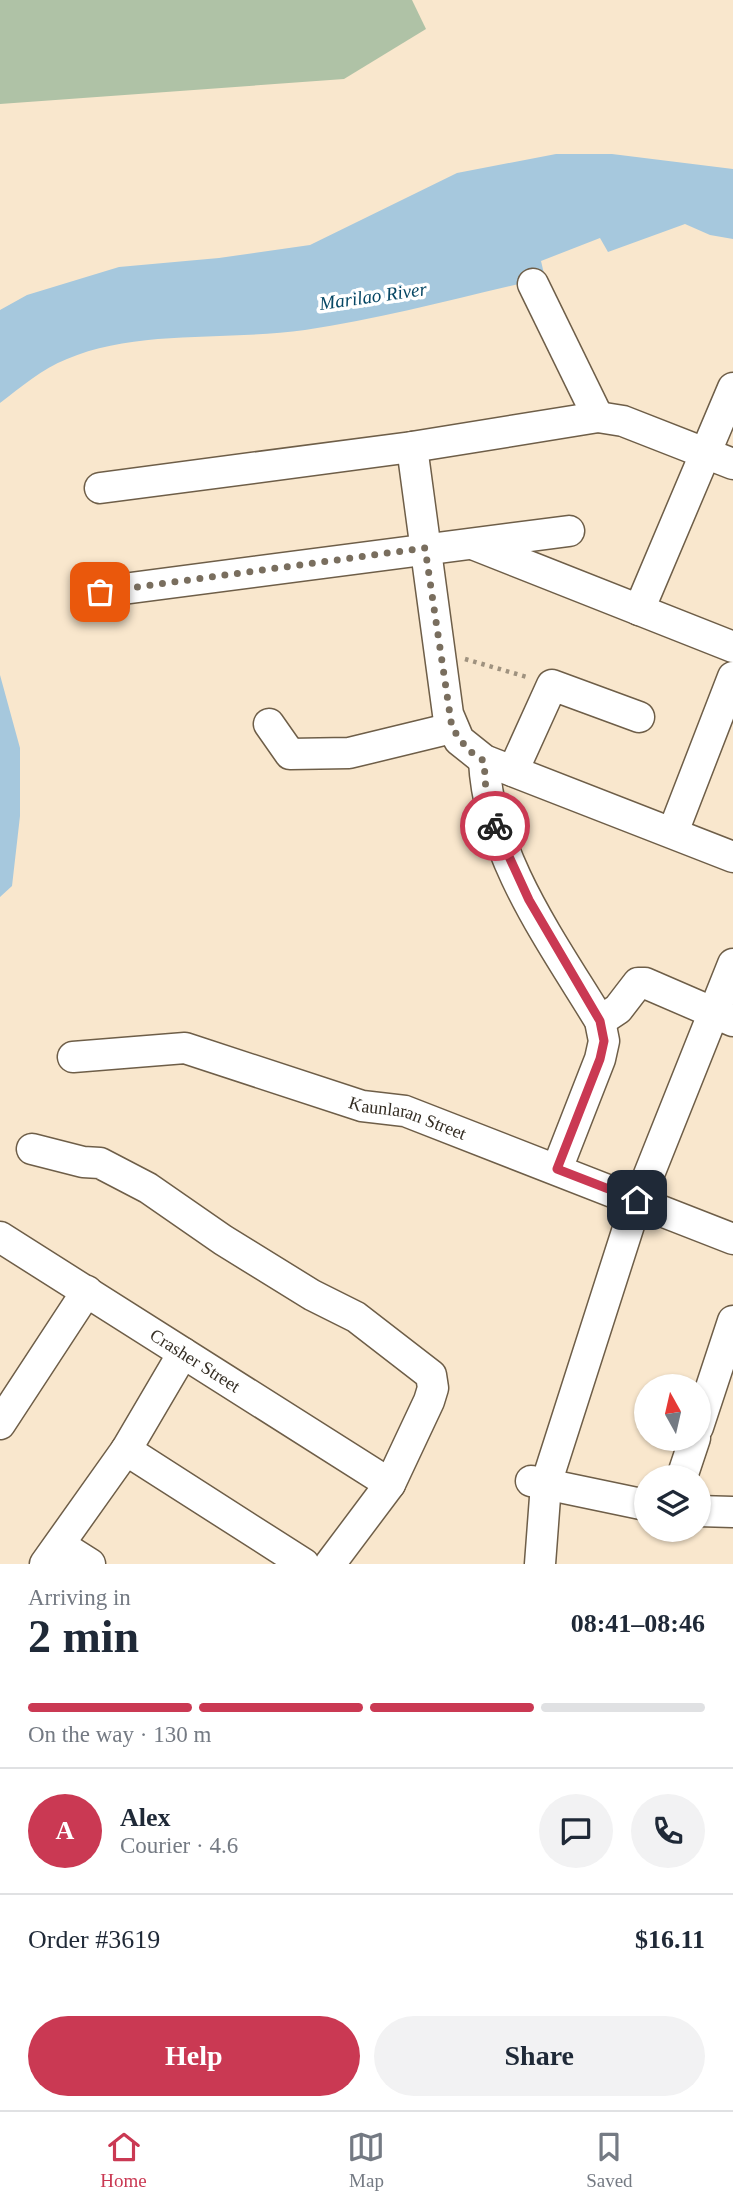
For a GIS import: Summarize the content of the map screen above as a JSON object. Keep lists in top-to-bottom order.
{
  "streets": {
    "street": ["Kaunlaran Street", "Crasher Street"]
  },
  "water": ["Marilao River"],
  "north": "top",
  "page": {
    "heading": ["2 min", "Arriving in", "08:41–08:46"],
    "panel": [
      "Alex",
      "Courier · 4.6",
      "Order #3619",
      "$16.11"
    ],
    "bar": "On the way · 130 m",
    "round": "A",
    "buttons": ["Help", "Share"],
    "tabs": ["Home", "Map", "Saved"]
  }
}
